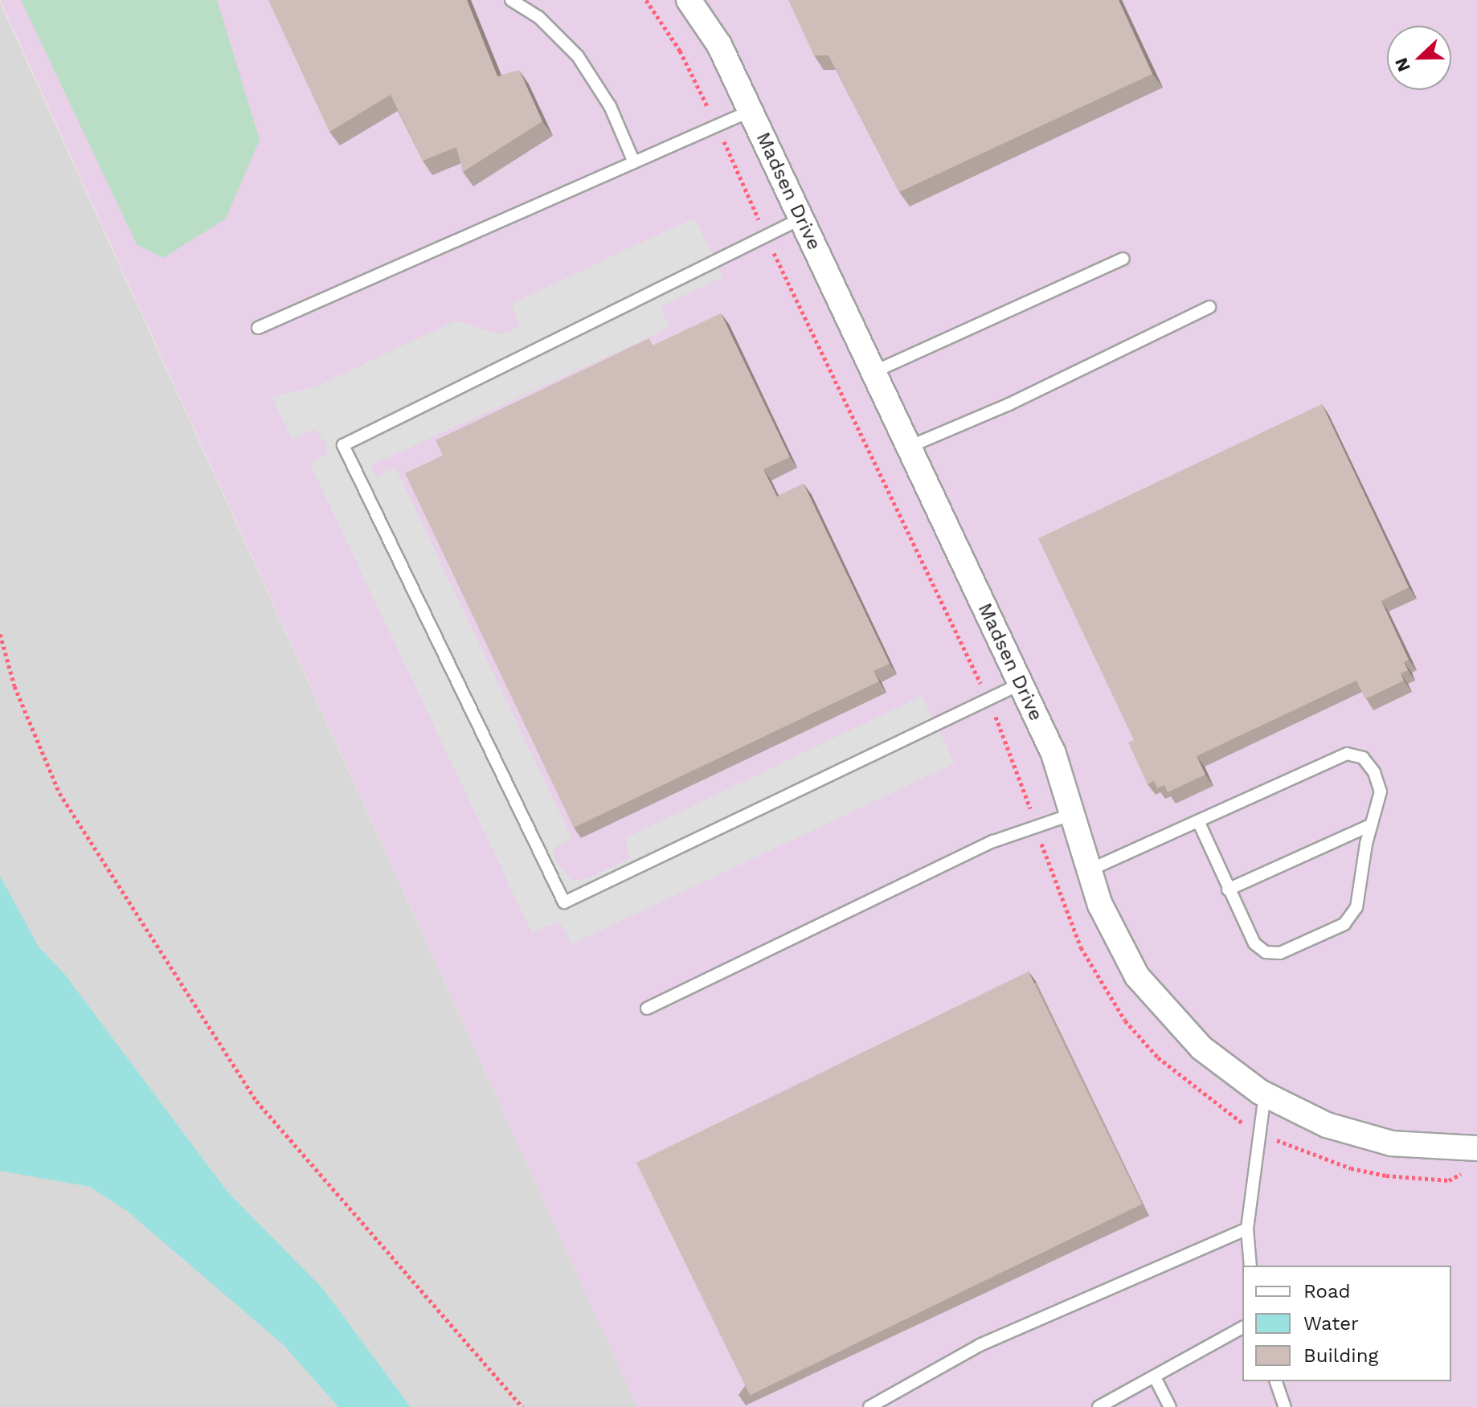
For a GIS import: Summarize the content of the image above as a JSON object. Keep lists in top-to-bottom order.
{
  "streets": {
    "street": ["Madsen Drive"]
  },
  "legend": ["Road", "Water", "Building"],
  "north": "left"
}
